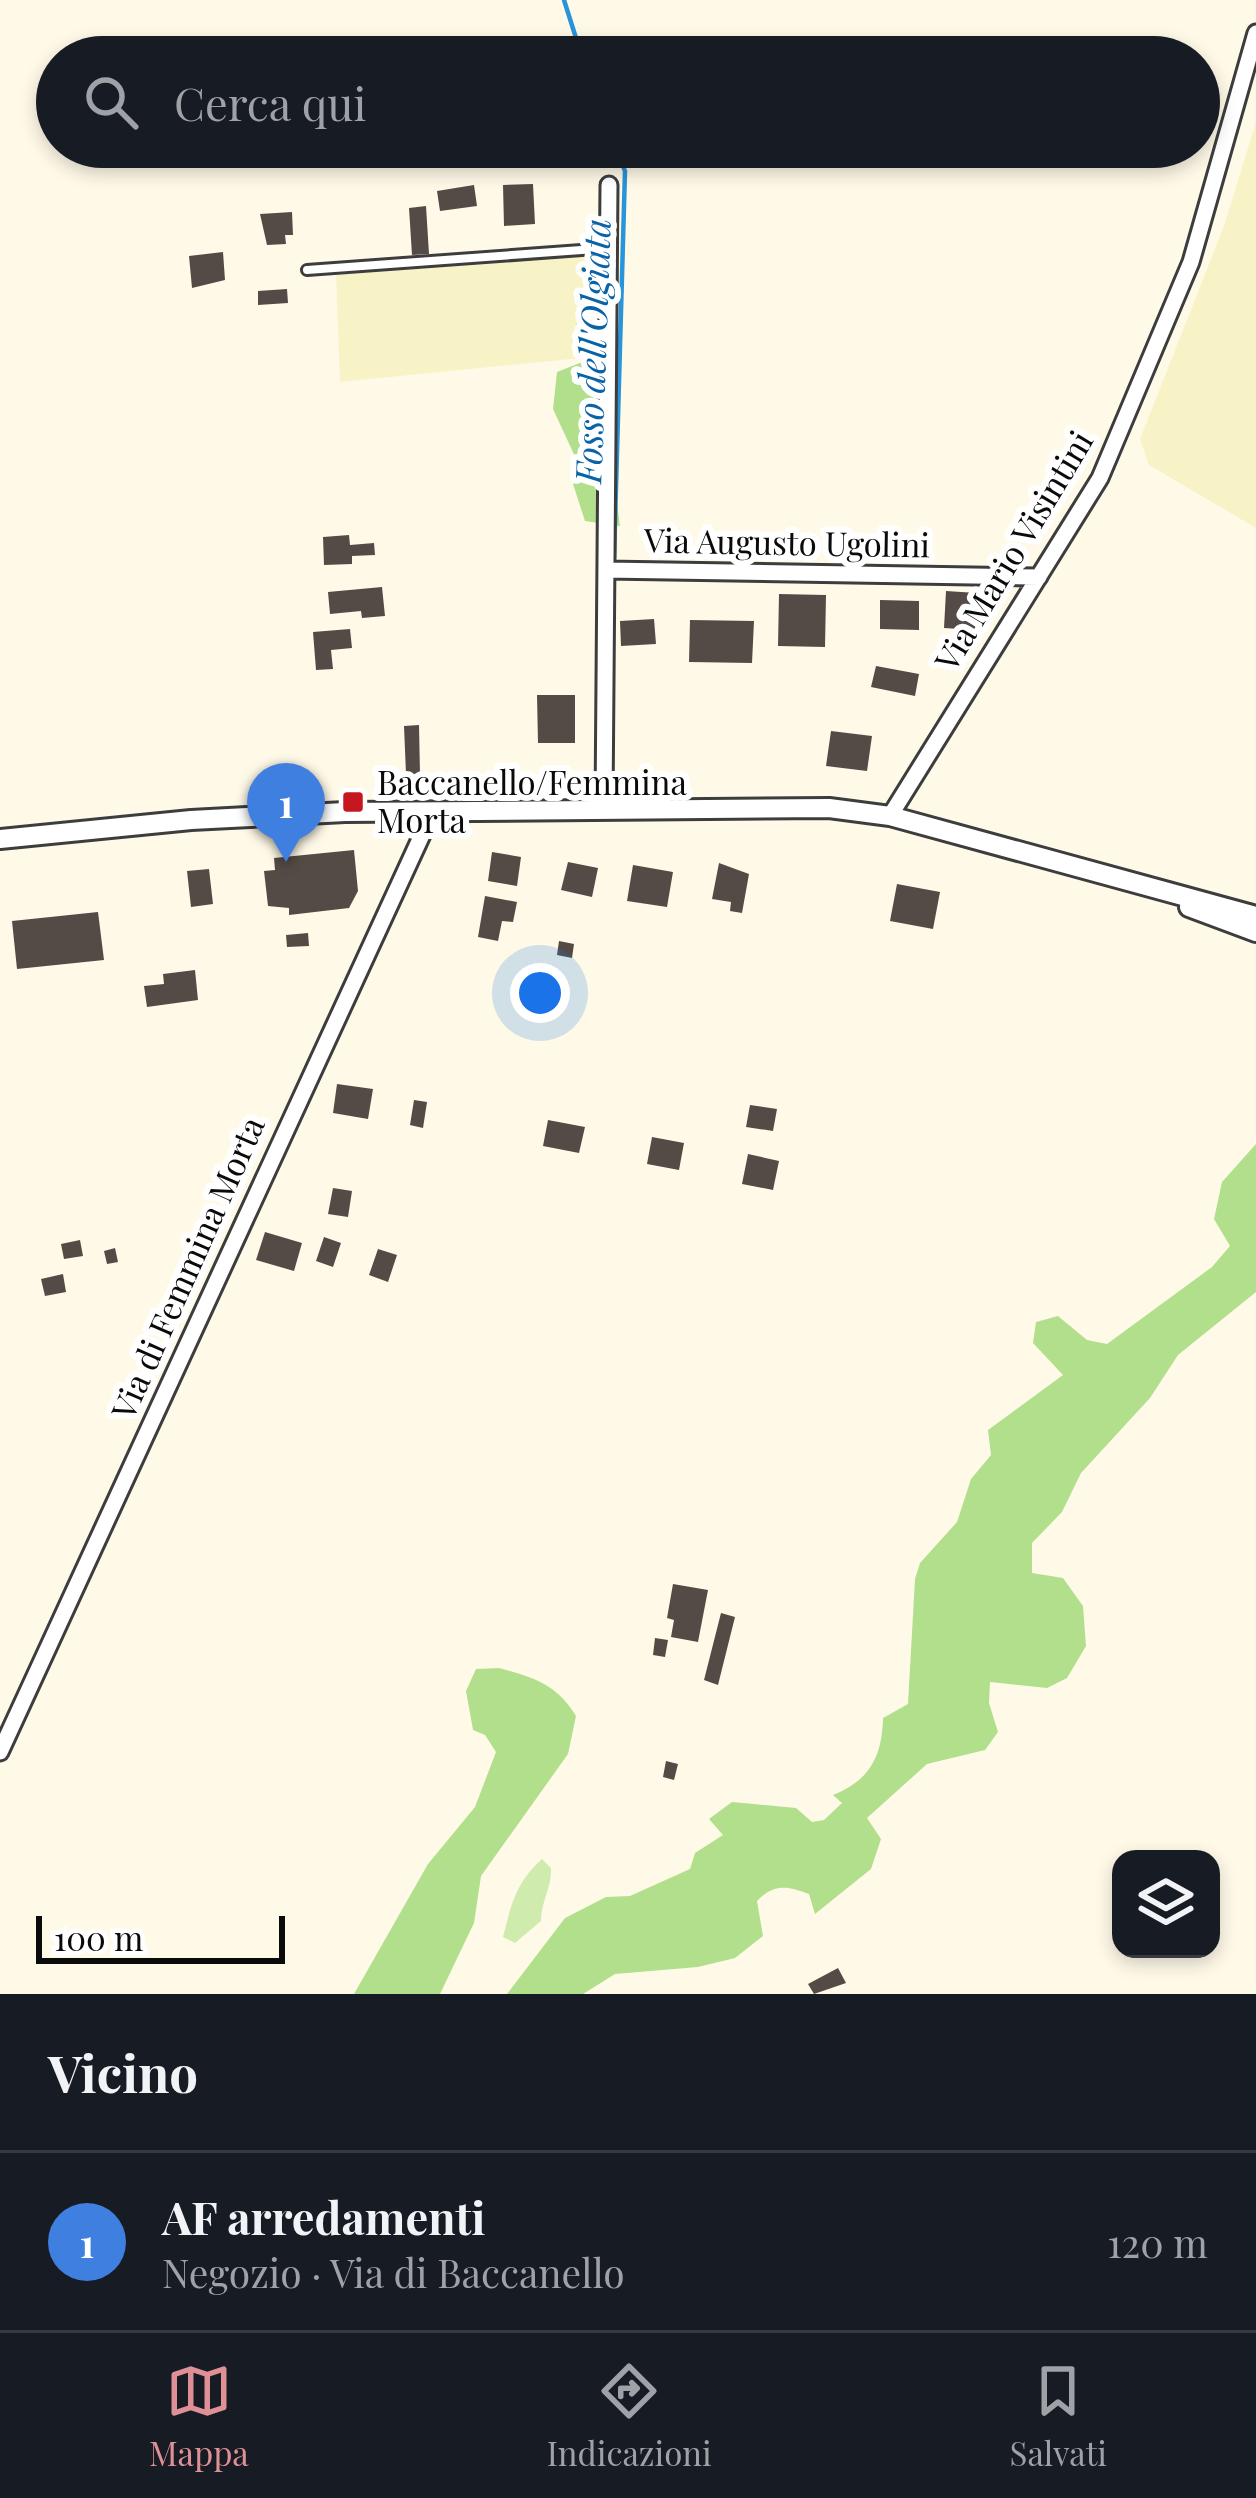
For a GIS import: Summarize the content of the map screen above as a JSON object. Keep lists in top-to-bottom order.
{
  "streets": {
    "street": ["Via Augusto Ugolini", "Via Mario Visintini", "Via di Femmina Morta"]
  },
  "crossings": [
    ["Via Augusto Ugolini", "Via Mario Visintini"]
  ],
  "water": ["Fosso dell'Olgiata"],
  "places": {
    "transit": ["Baccanello/Femmina Morta"]
  },
  "scale_bar": "100 m",
  "page": {
    "search": "Cerca qui",
    "pins": "1",
    "scale": "100 m",
    "heading": "Vicino",
    "list": [
      {
        "mark": "1",
        "name": "AF arredamenti",
        "note": "Negozio · Via di Baccanello",
        "value": "120 m"
      }
    ],
    "nav": ["Mappa", "Indicazioni", "Salvati"]
  }
}
